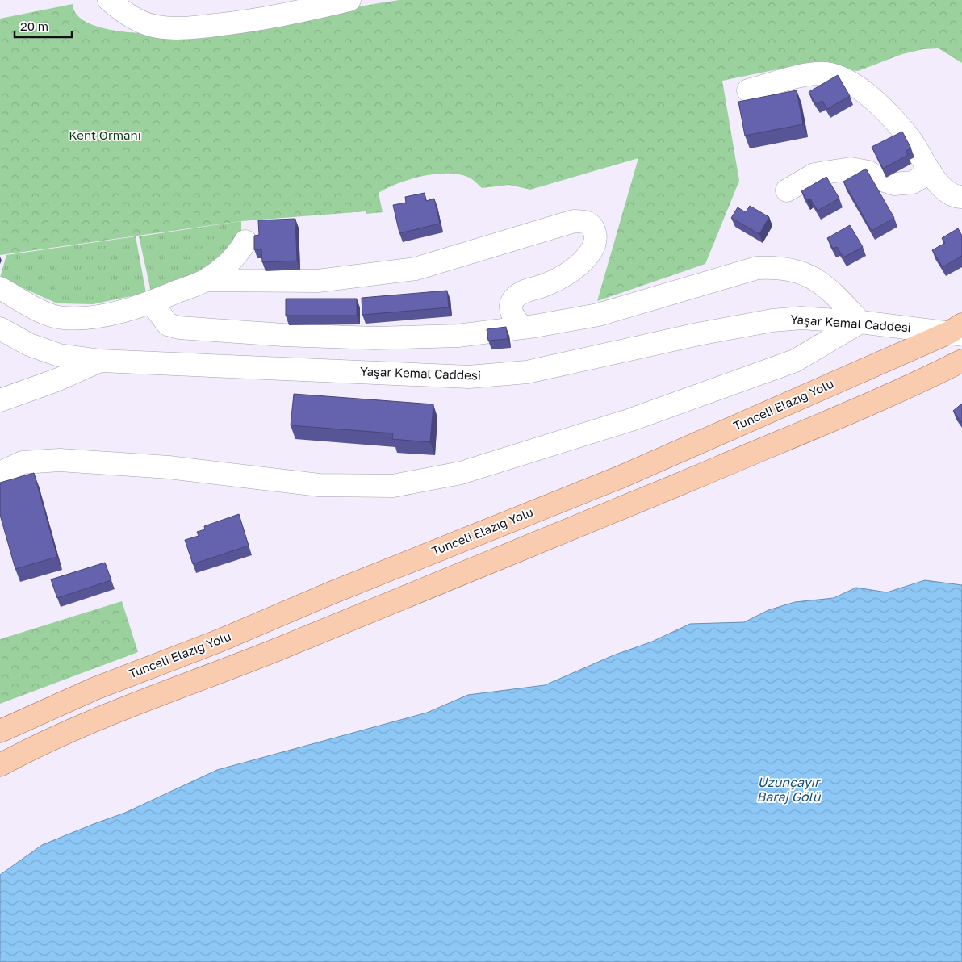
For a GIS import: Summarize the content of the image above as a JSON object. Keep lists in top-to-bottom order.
{
  "streets": {
    "main road": ["Tunceli Elazığ Yolu"],
    "street": ["Yaşar Kemal Caddesi"]
  },
  "crossings": [
    ["Yaşar Kemal Caddesi", "Tunceli Elazığ Yolu"]
  ],
  "water": ["Uzunçayır Baraj Gölü"],
  "parks": ["Kent Ormanı"],
  "scale_bar": "20 m"
}
